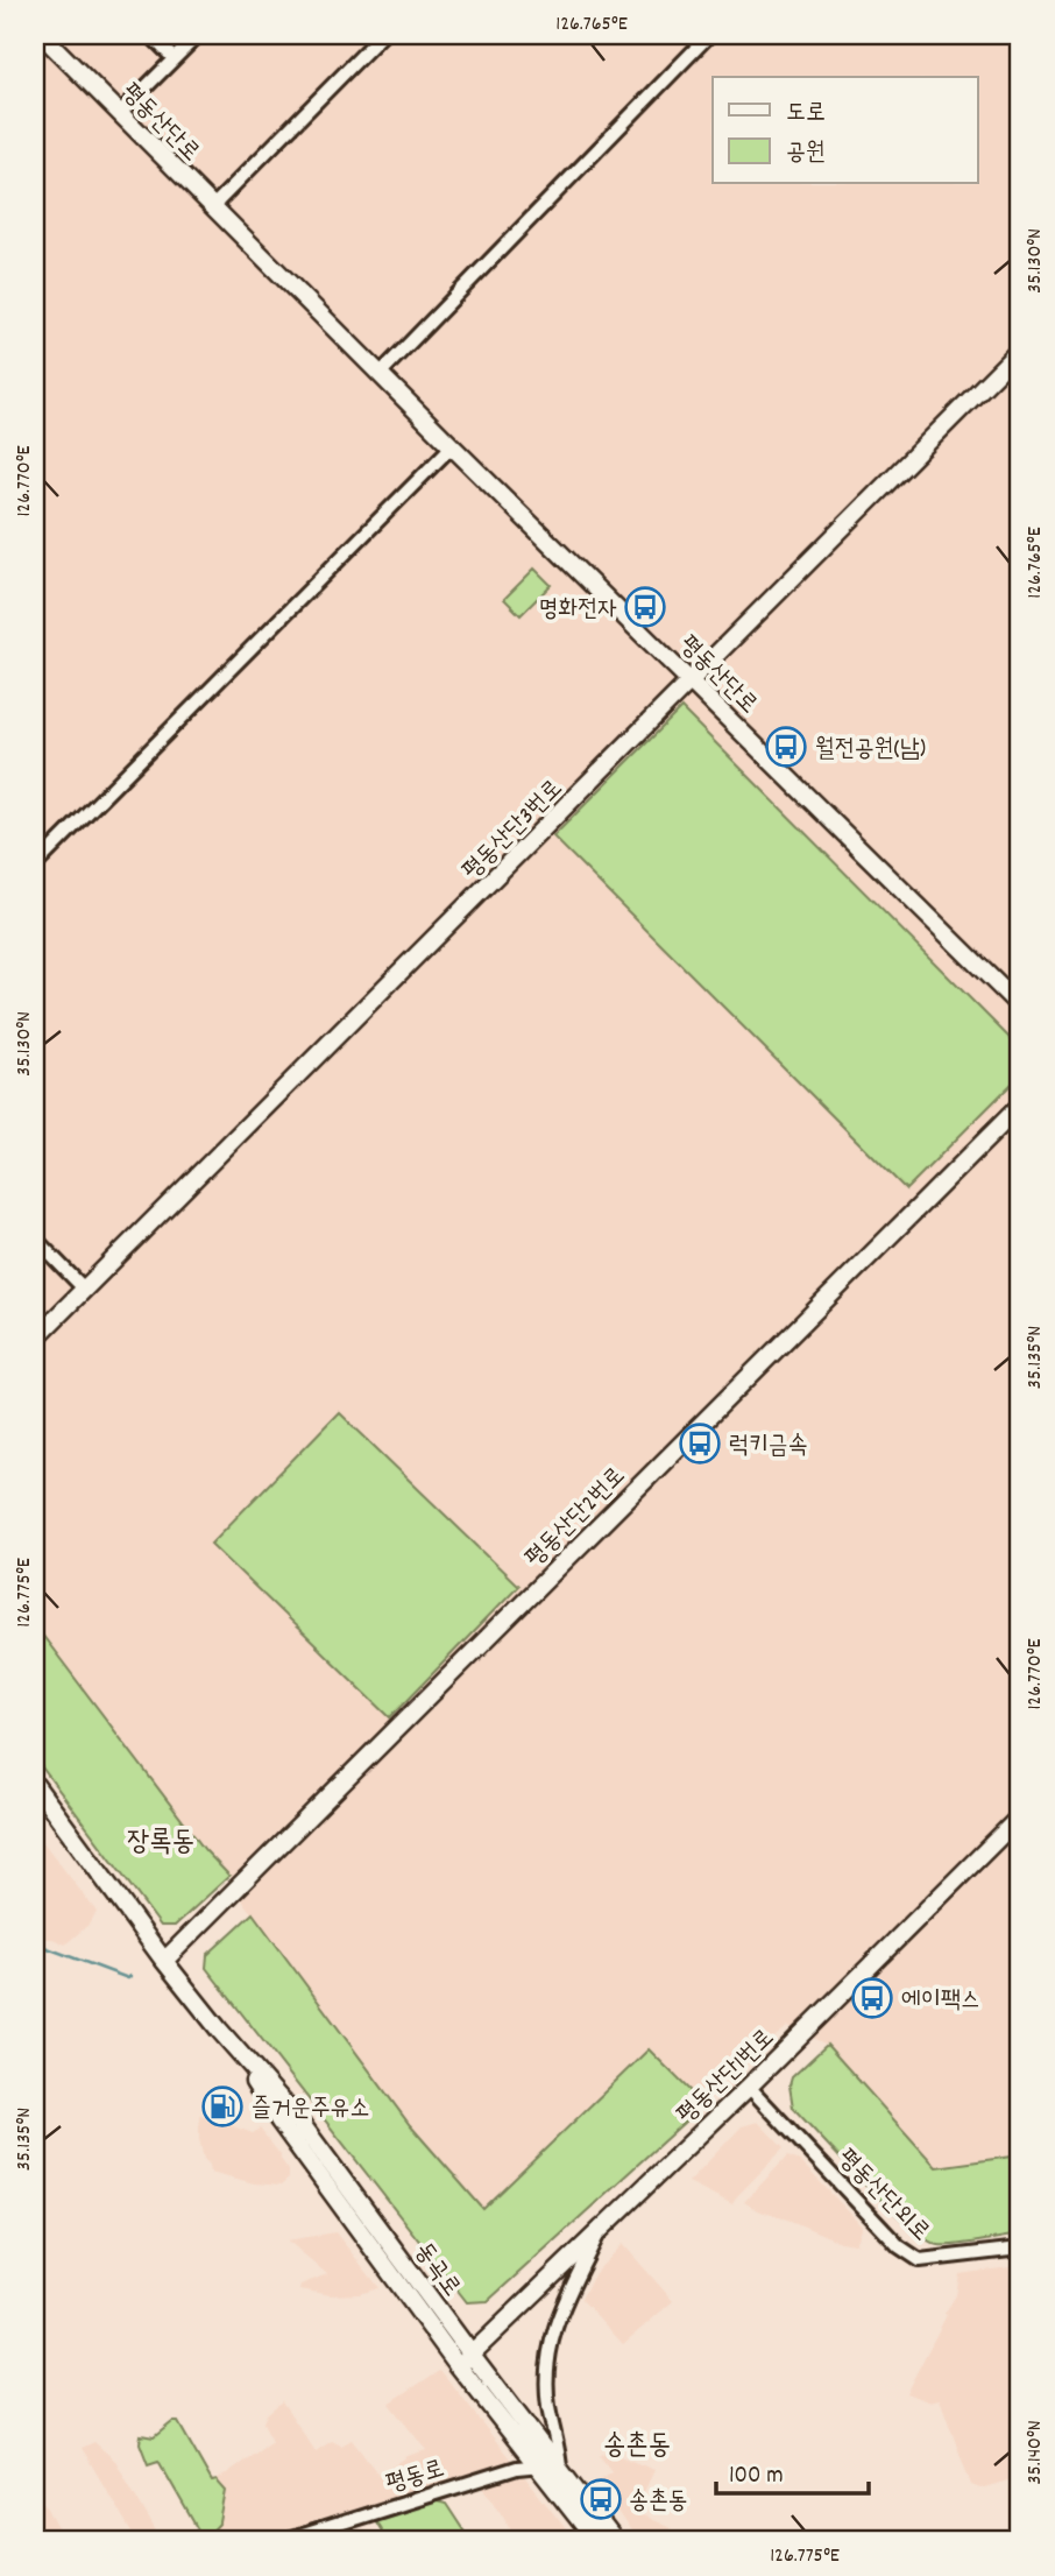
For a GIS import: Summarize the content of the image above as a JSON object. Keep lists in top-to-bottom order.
{
  "streets": {
    "street": [
      "평동산단로",
      "평동산단3번로",
      "평동산단2번로",
      "평동산단1번로",
      "평동산단외로",
      "동곡로",
      "평동로"
    ]
  },
  "crossings": [
    ["평동산단로", "평동산단3번로"],
    ["평동산단2번로", "동곡로"],
    ["평동산단1번로", "평동산단외로"],
    ["평동산단1번로", "동곡로"],
    ["동곡로", "평동로"]
  ],
  "districts": ["장록동", "송촌동"],
  "places": {
    "bus stop": [
      "명화전자",
      "월전공원(남)",
      "럭키금속",
      "에이팩스",
      "송촌동"
    ],
    "fuel station": ["즐거운주유소"]
  },
  "legend": ["도로", "공원"],
  "scale_bar": "100 m",
  "coordinates": [
    "126.765°E",
    "35.130°N",
    "126.770°E",
    "35.135°N",
    "126.775°E",
    "35.140°N"
  ]
}
